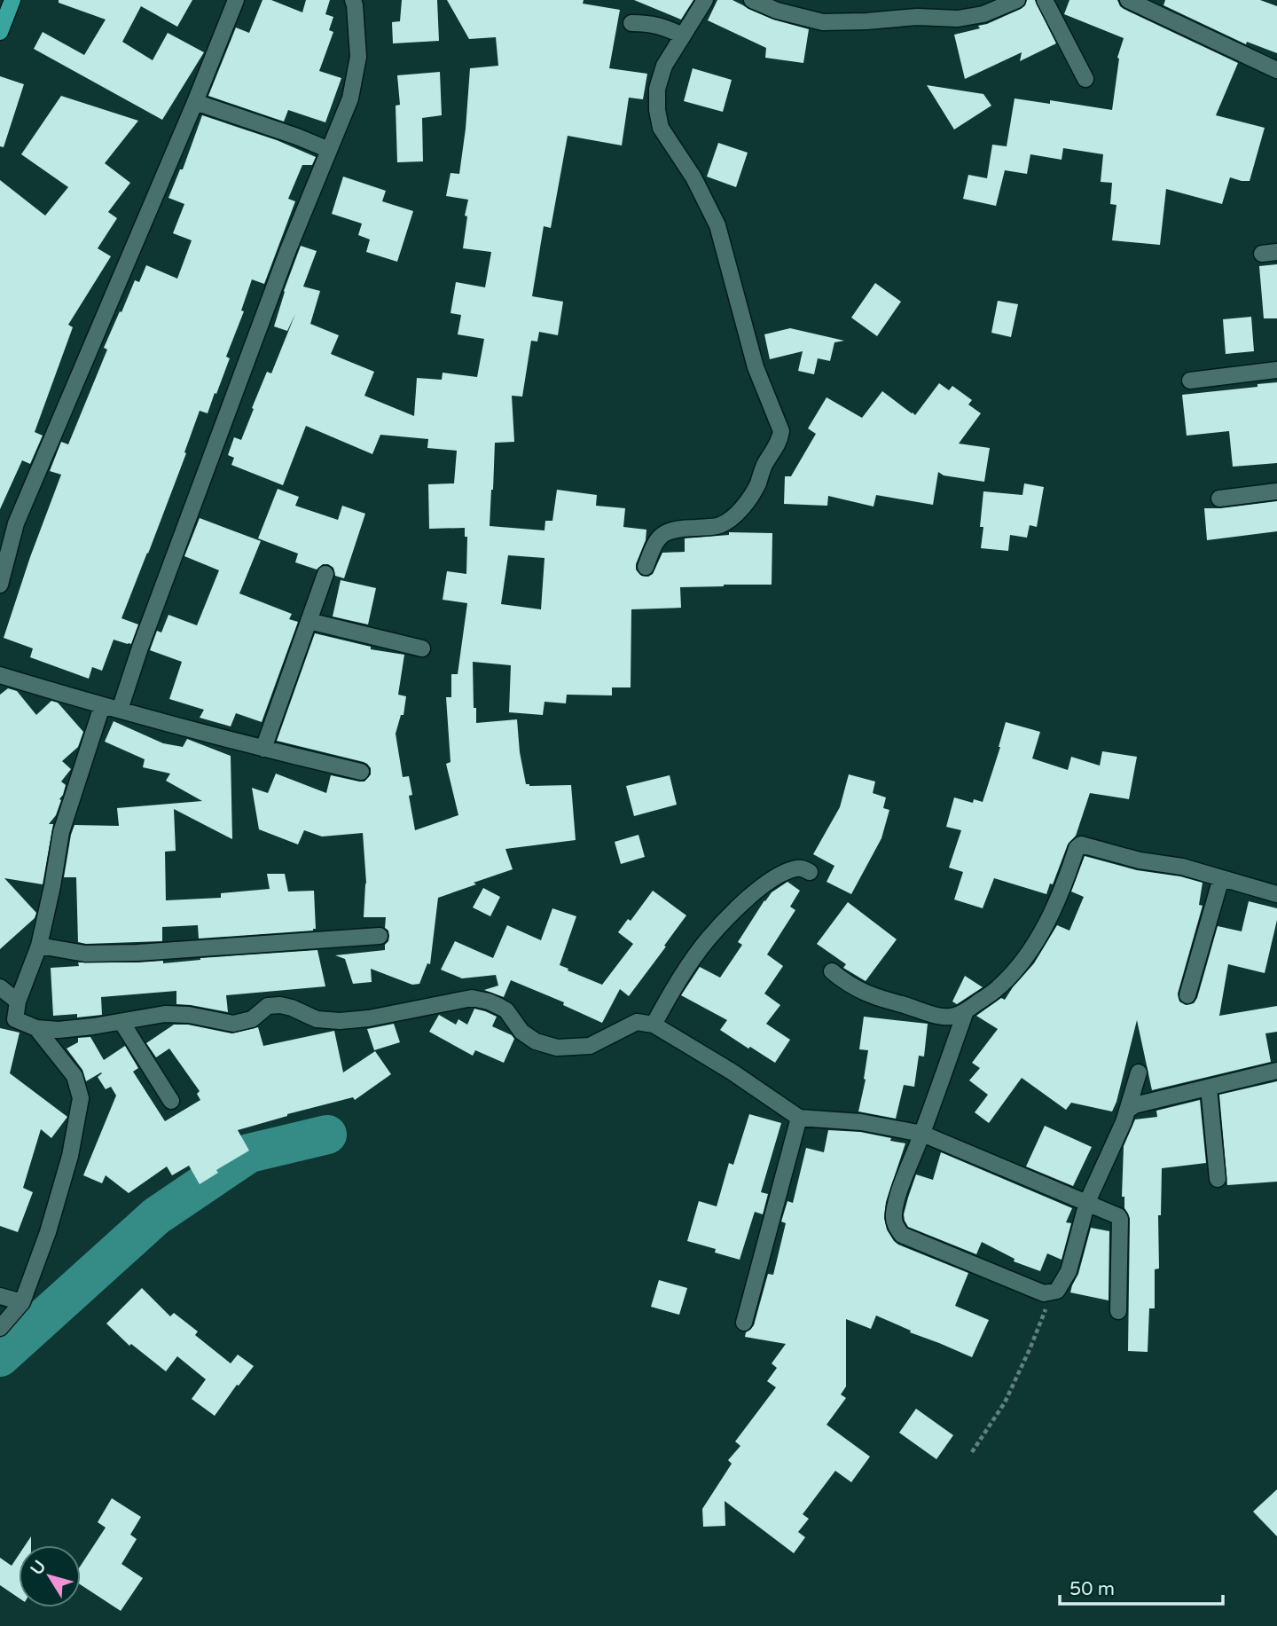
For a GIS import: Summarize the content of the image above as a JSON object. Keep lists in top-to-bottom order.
{
  "scale_bar": "50 m",
  "north": "top left"
}
